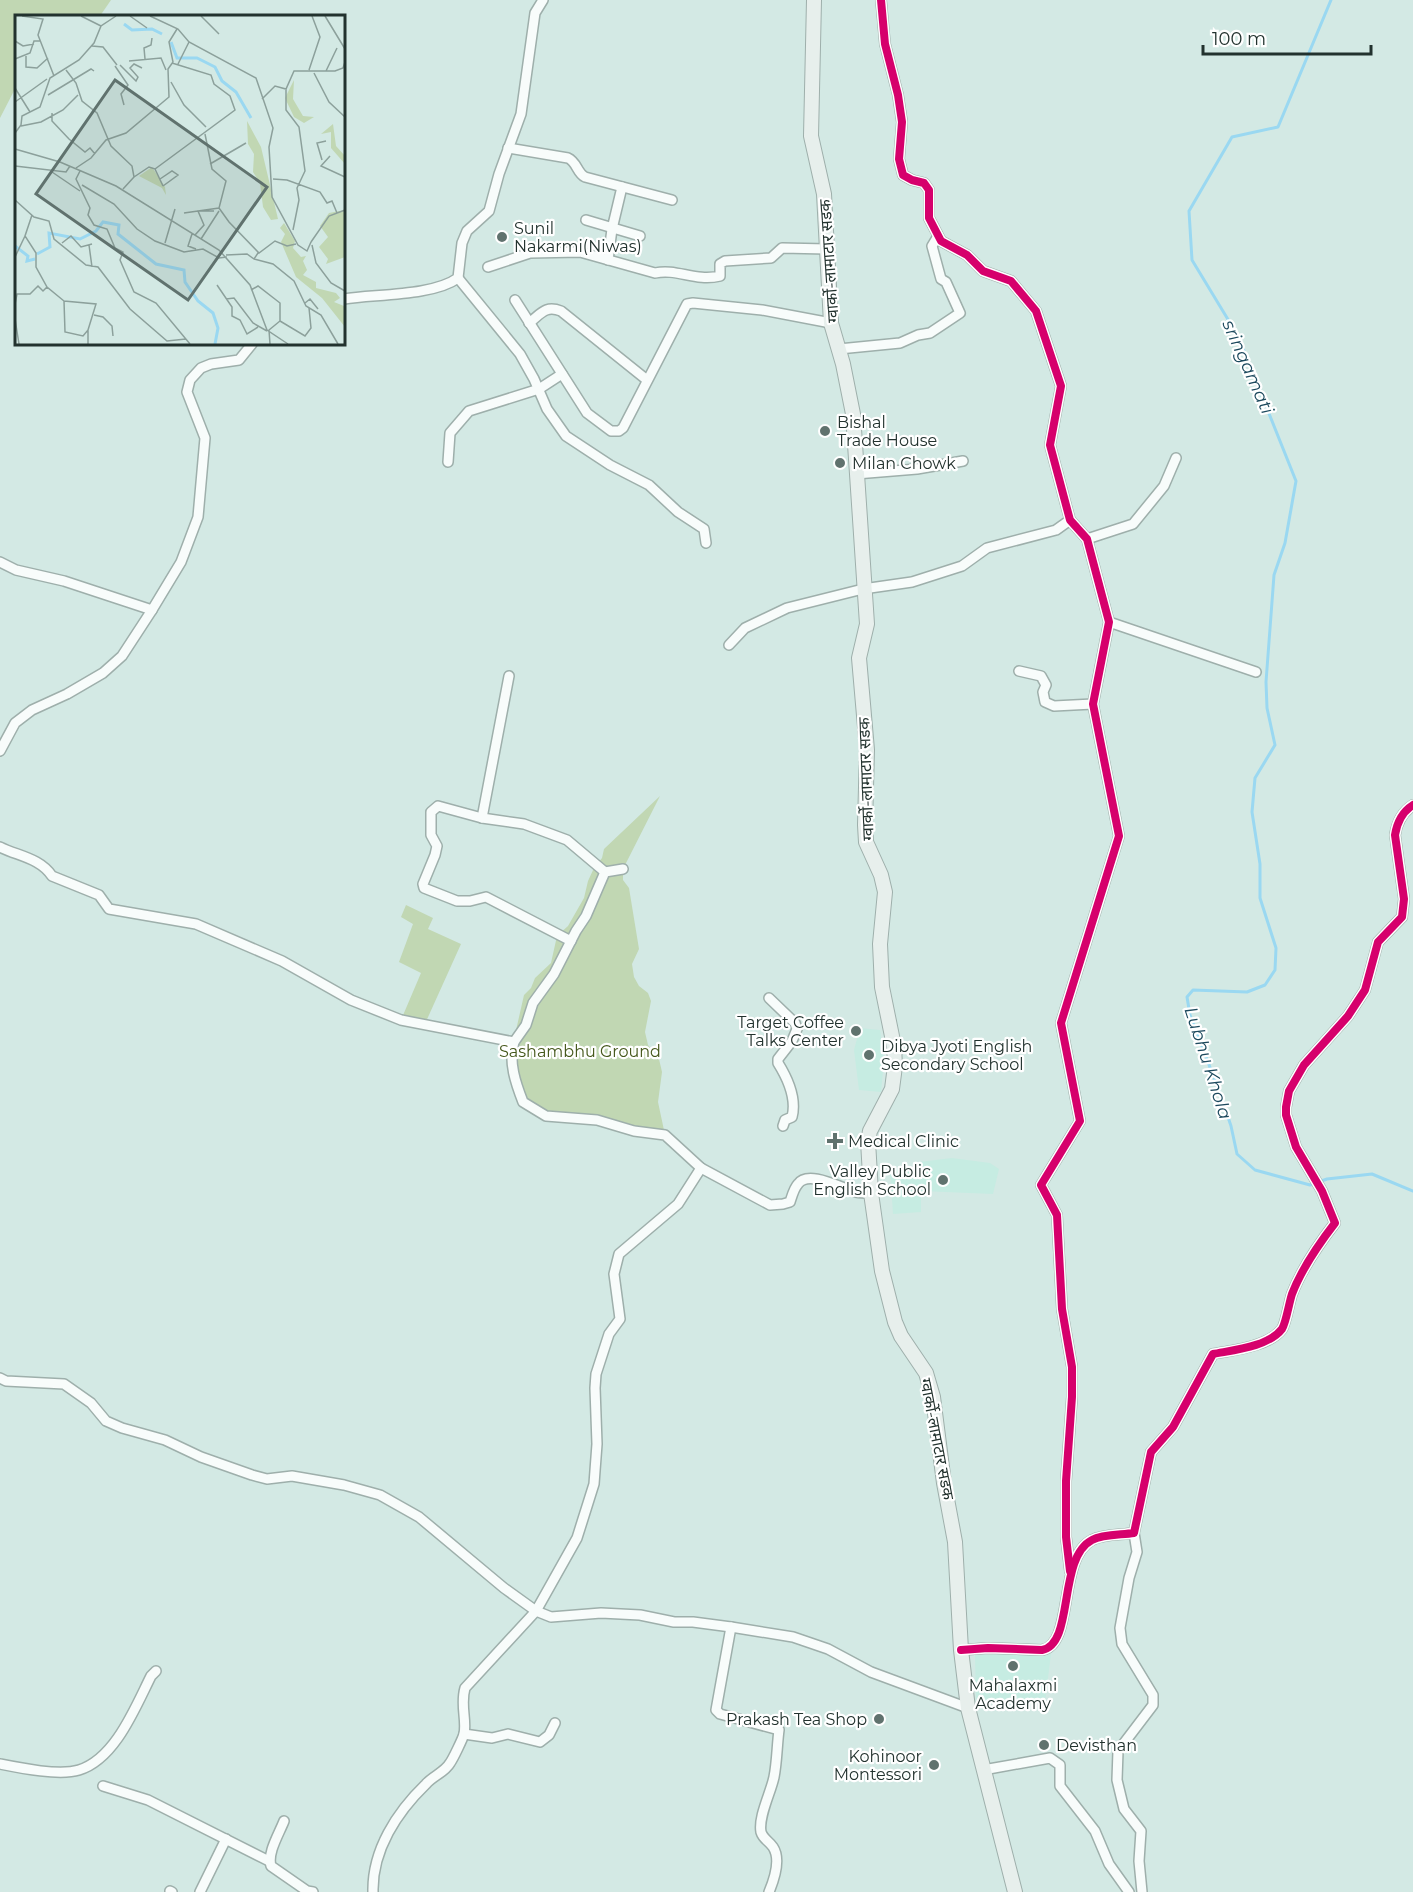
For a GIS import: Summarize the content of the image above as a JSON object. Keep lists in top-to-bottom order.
{
  "streets": {
    "main road": ["ग्वार्को-लामाटार सडक"]
  },
  "water": ["sringamati", "Lubhu Khola"],
  "parks": ["Sashambhu Ground"],
  "places": {
    "other": [
      "Sunil Nakarmi(Niwas)",
      "Bishal Trade House",
      "Milan Chowk",
      "Target Coffee Talks Center",
      "Dibya Jyoti English Secondary School",
      "Valley Public English School",
      "Mahalaxmi Academy",
      "Prakash Tea Shop",
      "Devisthan",
      "Kohinoor Montessori"
    ],
    "health": ["Medical Clinic"]
  },
  "scale_bar": "100 m"
}
